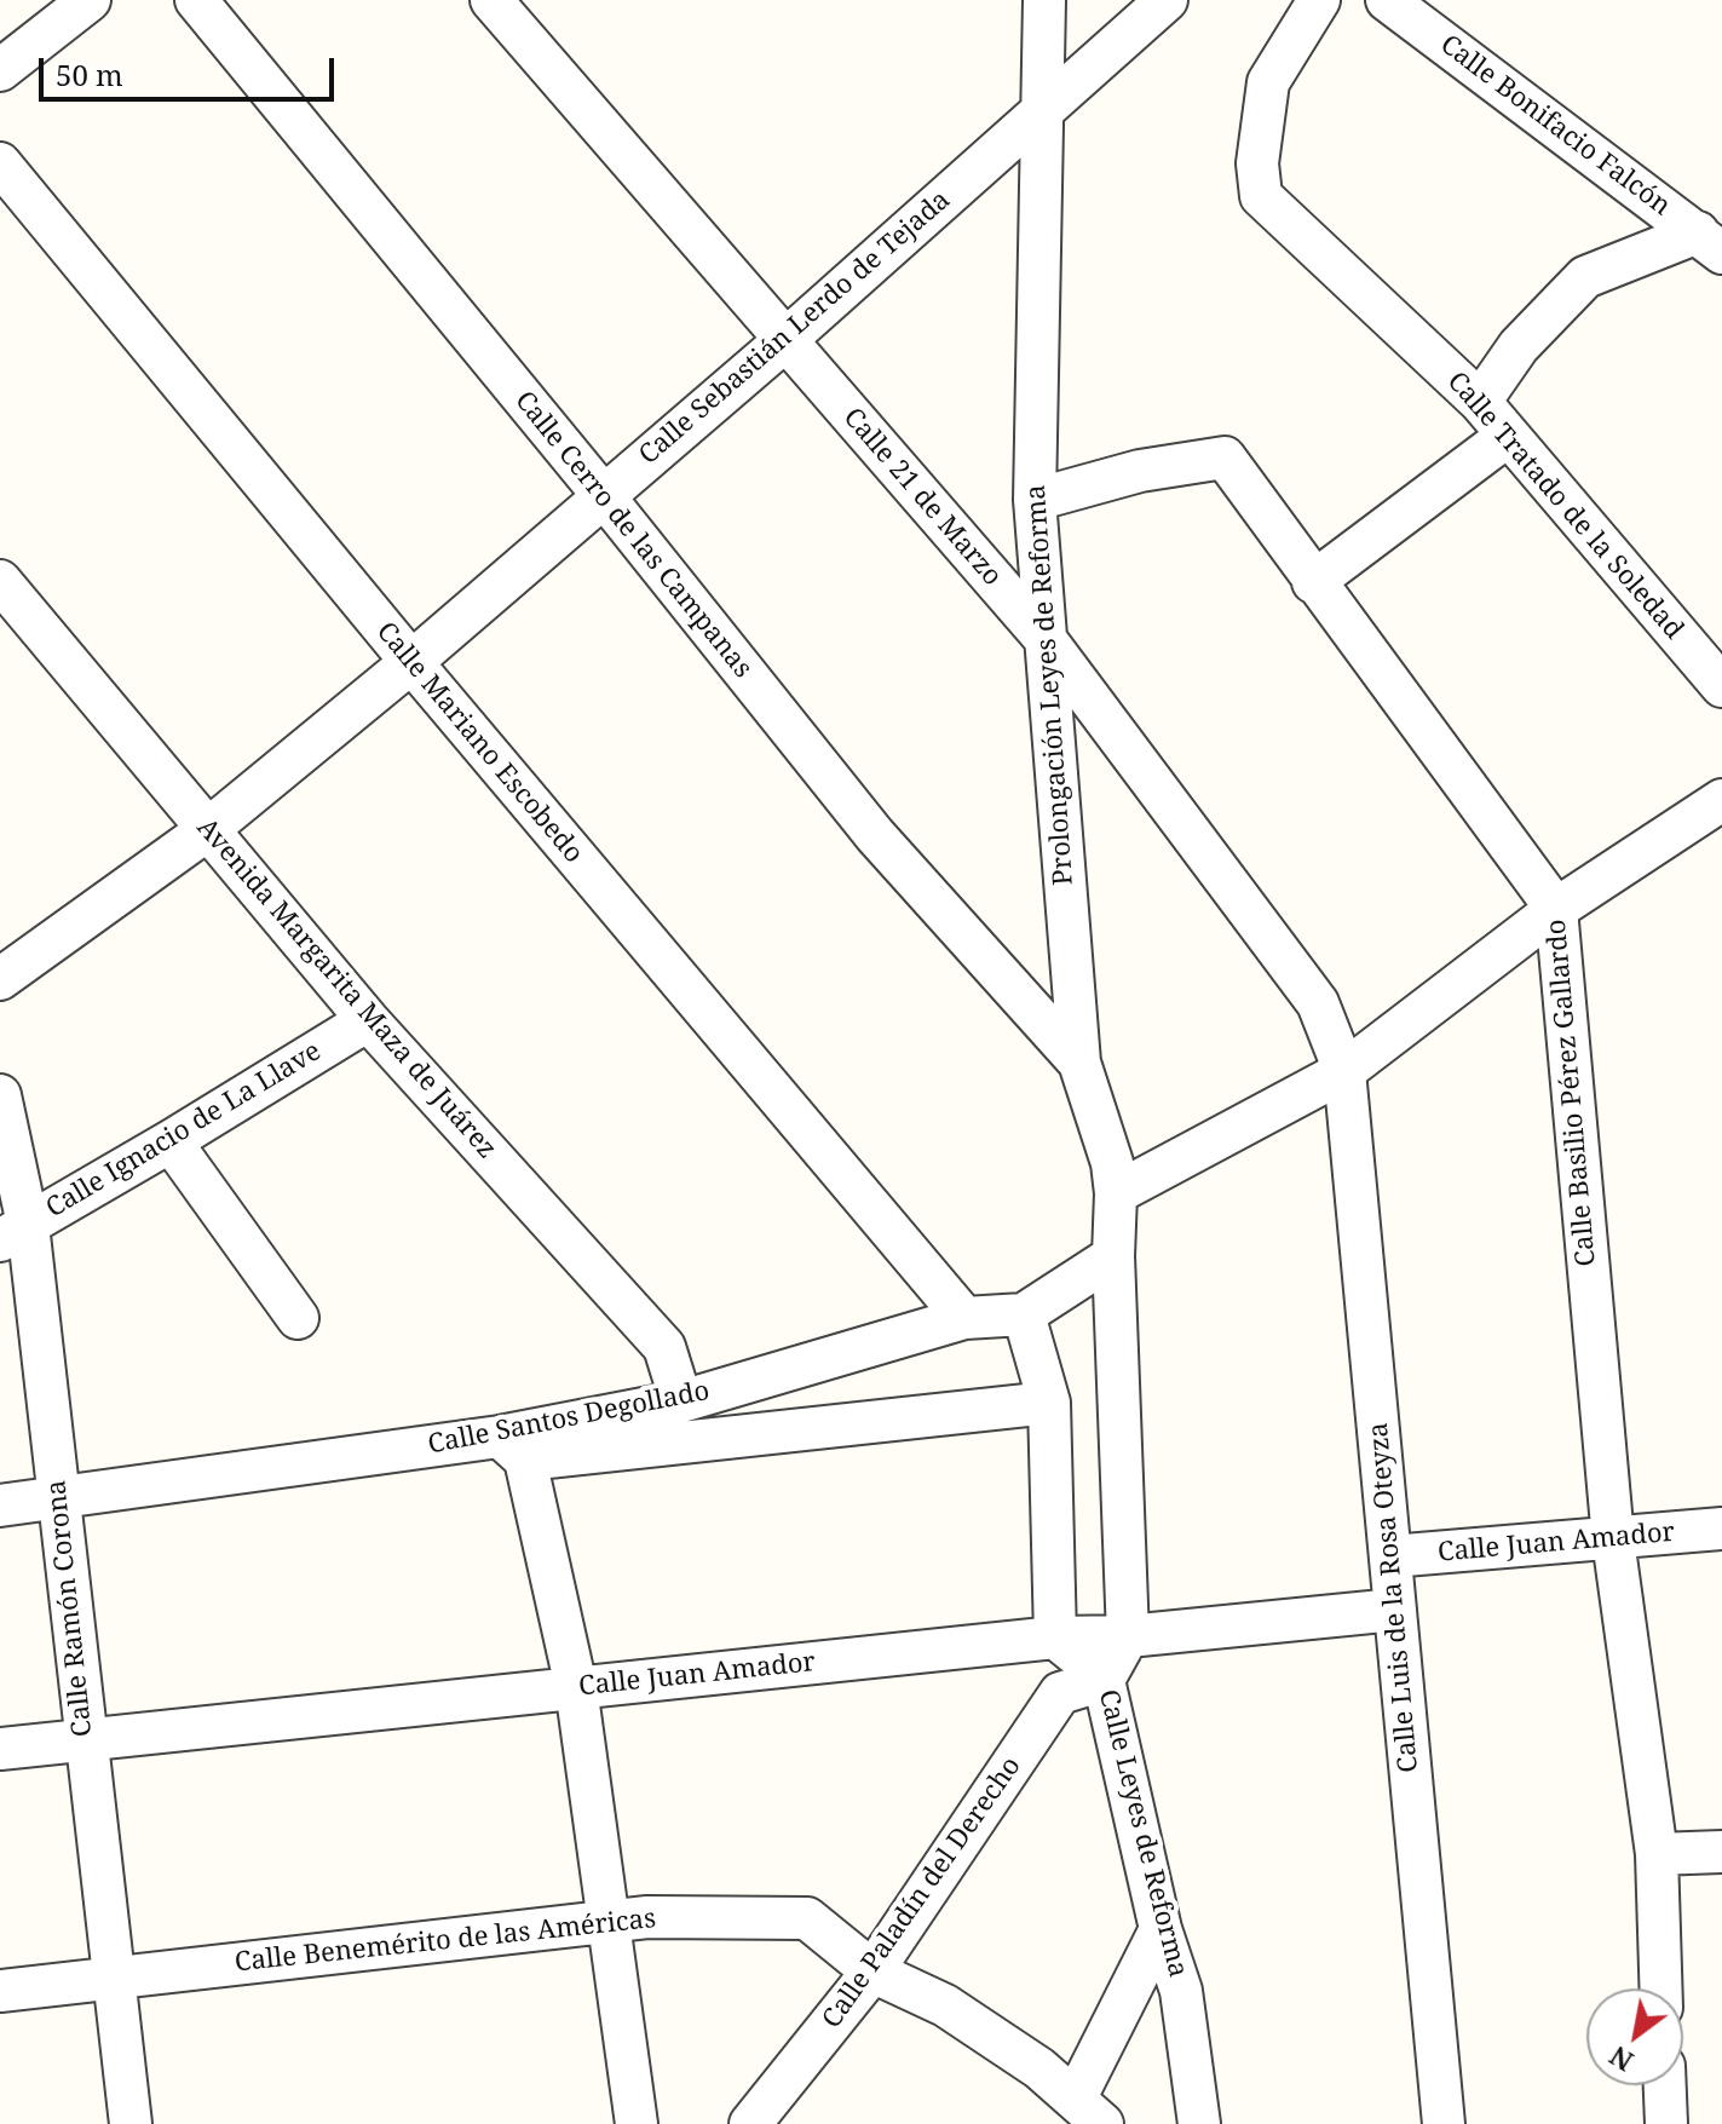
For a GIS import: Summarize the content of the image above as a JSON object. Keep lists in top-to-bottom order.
{
  "streets": {
    "street": [
      "Calle Bonifacio Falcón",
      "Calle Sebastián Lerdo de Tejada",
      "Calle 21 de Marzo",
      "Calle Tratado de la Soledad",
      "Calle Cerro de las Campanas",
      "Prolongación Leyes de Reforma",
      "Calle Mariano Escobedo",
      "Avenida Margarita Maza de Juárez",
      "Calle Basilio Pérez Gallardo",
      "Calle Ignacio de La Llave",
      "Calle Santos Degollado",
      "Calle Juan Amador",
      "Calle Luis de la Rosa Oteyza",
      "Calle Ramón Corona",
      "Calle Leyes de Reforma",
      "Calle Paladín del Derecho",
      "Calle Benemérito de las Américas"
    ]
  },
  "crossings": [
    ["Calle Sebastián Lerdo de Tejada", "Calle 21 de Marzo"],
    ["Calle Sebastián Lerdo de Tejada", "Calle Cerro de las Campanas"],
    ["Calle Sebastián Lerdo de Tejada", "Prolongación Leyes de Reforma"],
    ["Calle Sebastián Lerdo de Tejada", "Calle Mariano Escobedo"],
    ["Calle Sebastián Lerdo de Tejada", "Avenida Margarita Maza de Juárez"],
    ["Calle 21 de Marzo", "Prolongación Leyes de Reforma"],
    ["Calle 21 de Marzo", "Calle Luis de la Rosa Oteyza"],
    ["Calle Cerro de las Campanas", "Prolongación Leyes de Reforma"],
    ["Prolongación Leyes de Reforma", "Calle Basilio Pérez Gallardo"],
    ["Prolongación Leyes de Reforma", "Calle Santos Degollado"],
    ["Calle Mariano Escobedo", "Calle Santos Degollado"],
    ["Avenida Margarita Maza de Juárez", "Calle Ignacio de La Llave"],
    ["Avenida Margarita Maza de Juárez", "Calle Santos Degollado"],
    ["Calle Basilio Pérez Gallardo", "Calle Juan Amador"],
    ["Calle Ignacio de La Llave", "Calle Ramón Corona"],
    ["Calle Santos Degollado", "Calle Ramón Corona"],
    ["Calle Juan Amador", "Calle Luis de la Rosa Oteyza"],
    ["Calle Juan Amador", "Calle Ramón Corona"],
    ["Calle Juan Amador", "Calle Leyes de Reforma"],
    ["Calle Ramón Corona", "Calle Benemérito de las Américas"],
    ["Calle Leyes de Reforma", "Calle Paladín del Derecho"],
    ["Calle Paladín del Derecho", "Calle Benemérito de las Américas"]
  ],
  "scale_bar": "50 m",
  "north": "bottom left"
}
